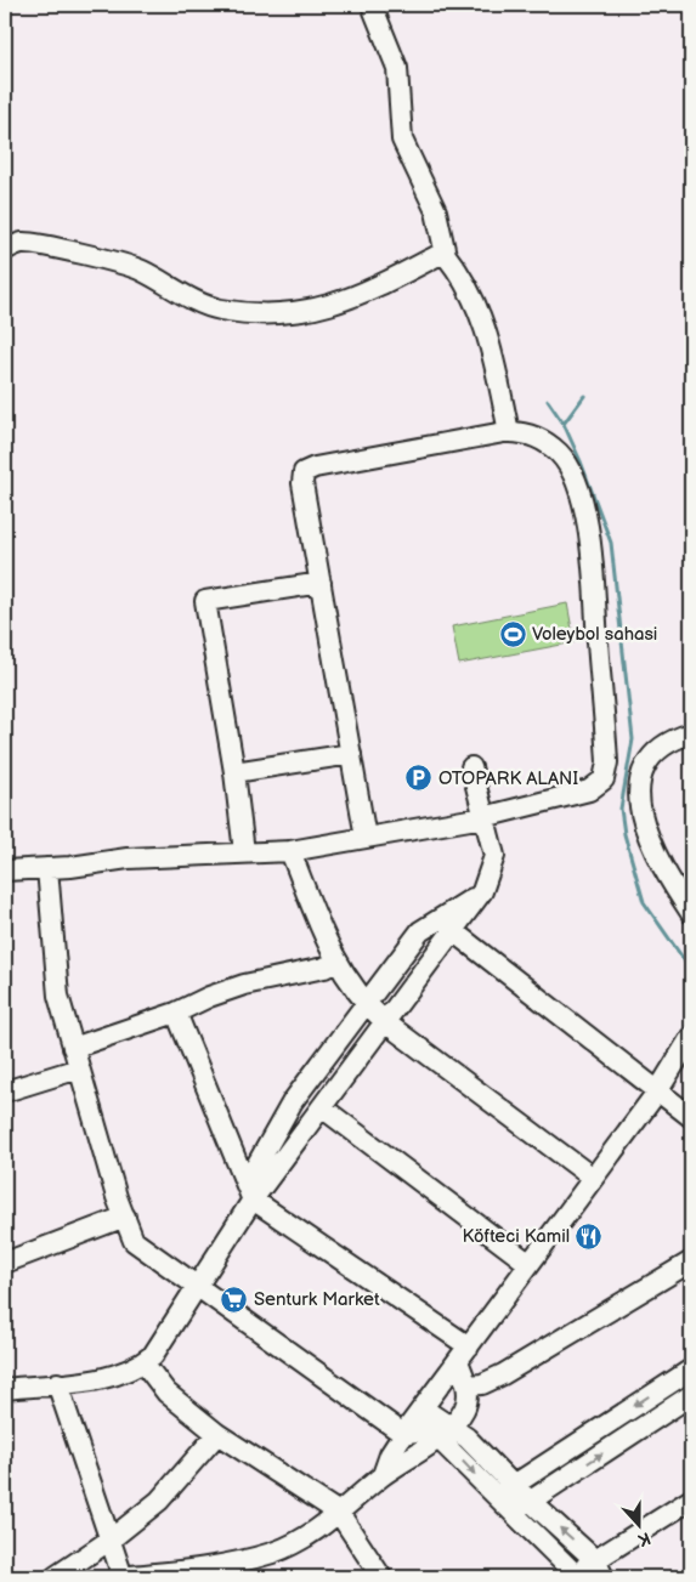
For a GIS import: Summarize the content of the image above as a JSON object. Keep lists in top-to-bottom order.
{
  "places": {
    "sports": ["Voleybol sahasi"],
    "parking": ["OTOPARK ALANI"],
    "restaurant": ["Köfteci Kamil"],
    "supermarket": ["Senturk Market"]
  },
  "north": "bottom"
}
